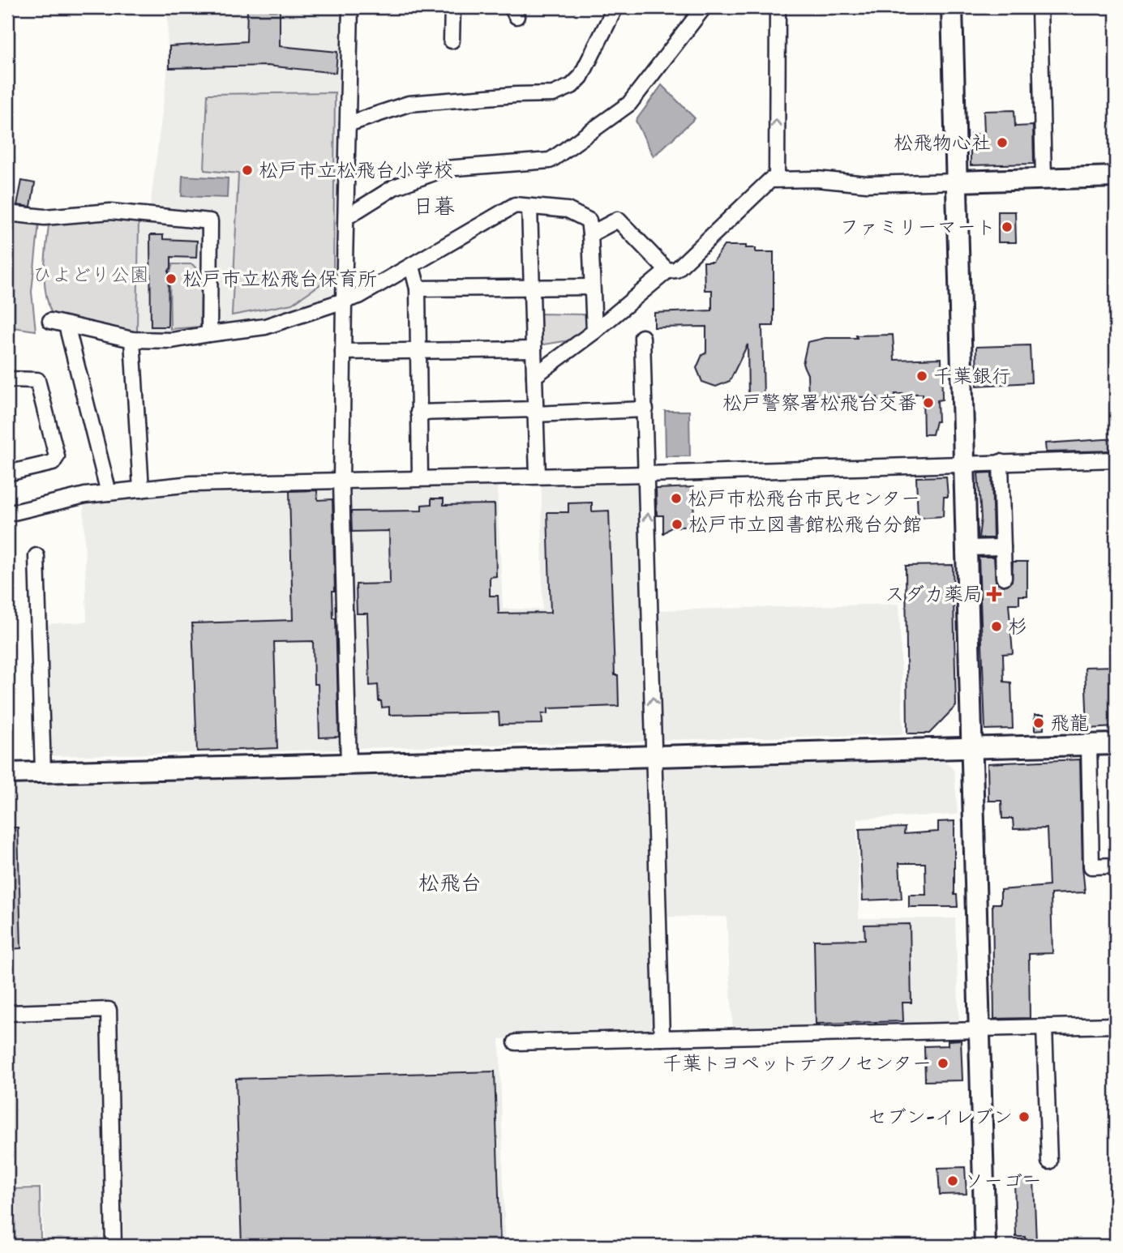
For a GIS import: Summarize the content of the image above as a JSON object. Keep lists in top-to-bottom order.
{
  "districts": ["日暮", "松飛台"],
  "parks": ["ひよどり公園"],
  "places": {
    "other": [
      "松飛物心社",
      "松戸市立松飛台小学校",
      "ファミリーマート",
      "松戸市立松飛台保育所",
      "千葉銀行",
      "松戸警察署松飛台交番",
      "松戸市松飛台市民センター",
      "松戸市立図書館松飛台分館",
      "杉",
      "飛龍",
      "千葉トヨペットテクノセンター",
      "セブン-イレブン",
      "ソーゴー"
    ],
    "health": ["スダカ薬局"]
  }
}
